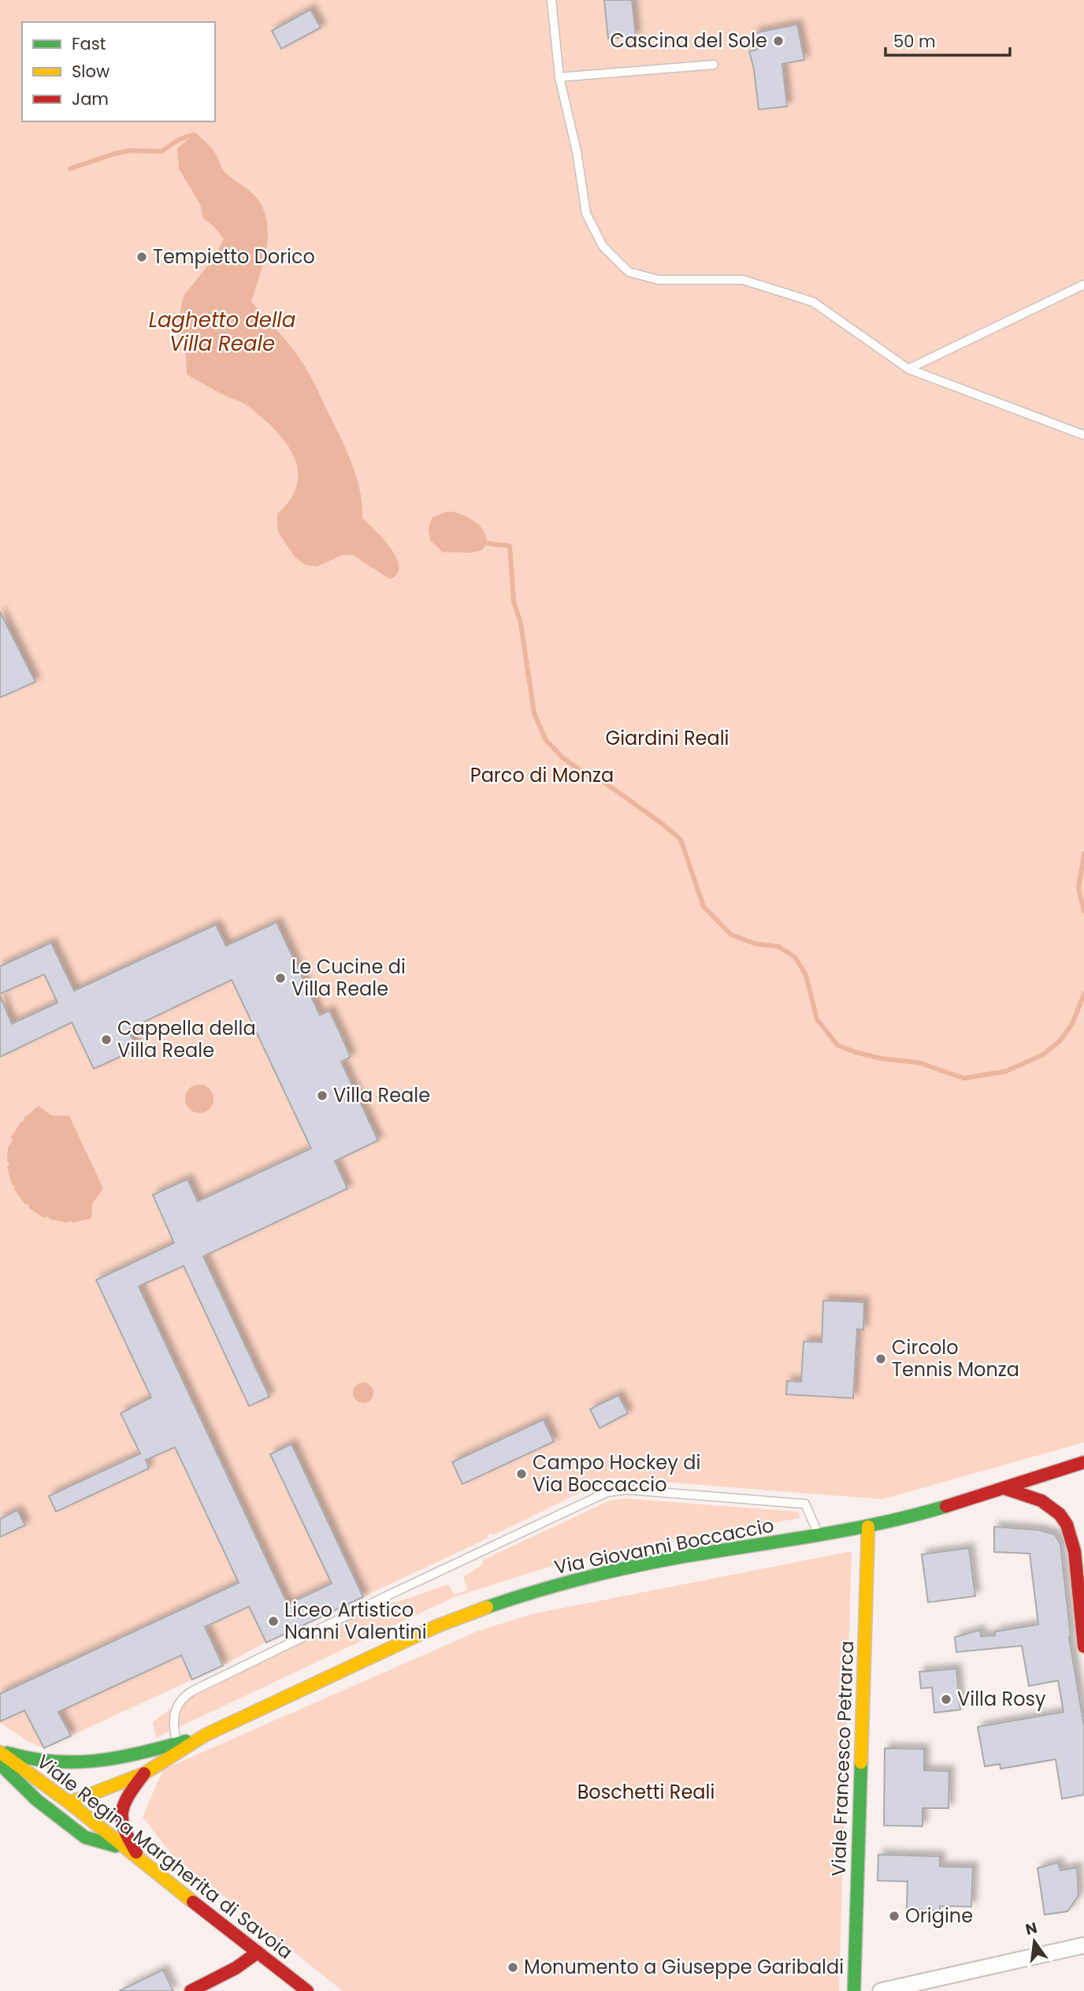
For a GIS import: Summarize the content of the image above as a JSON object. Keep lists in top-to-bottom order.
{
  "streets": {
    "main road": ["Via Giovanni Boccaccio", "Viale Francesco Petrarca", "Viale Regina Margherita di Savoia"]
  },
  "crossings": [
    ["Via Giovanni Boccaccio", "Viale Francesco Petrarca"],
    ["Via Giovanni Boccaccio", "Viale Regina Margherita di Savoia"]
  ],
  "water": ["Laghetto della Villa Reale"],
  "parks": ["Giardini Reali", "Parco di Monza", "Boschetti Reali"],
  "places": [
    "Cascina del Sole",
    "Tempietto Dorico",
    "Le Cucine di Villa Reale",
    "Cappella della Villa Reale",
    "Villa Reale",
    "Circolo Tennis Monza",
    "Campo Hockey di Via Boccaccio",
    "Liceo Artistico Nanni Valentini",
    "Villa Rosy",
    "Origine",
    "Monumento a Giuseppe Garibaldi"
  ],
  "legend": ["Fast", "Slow", "Jam"],
  "scale_bar": "50 m",
  "north": "top"
}
